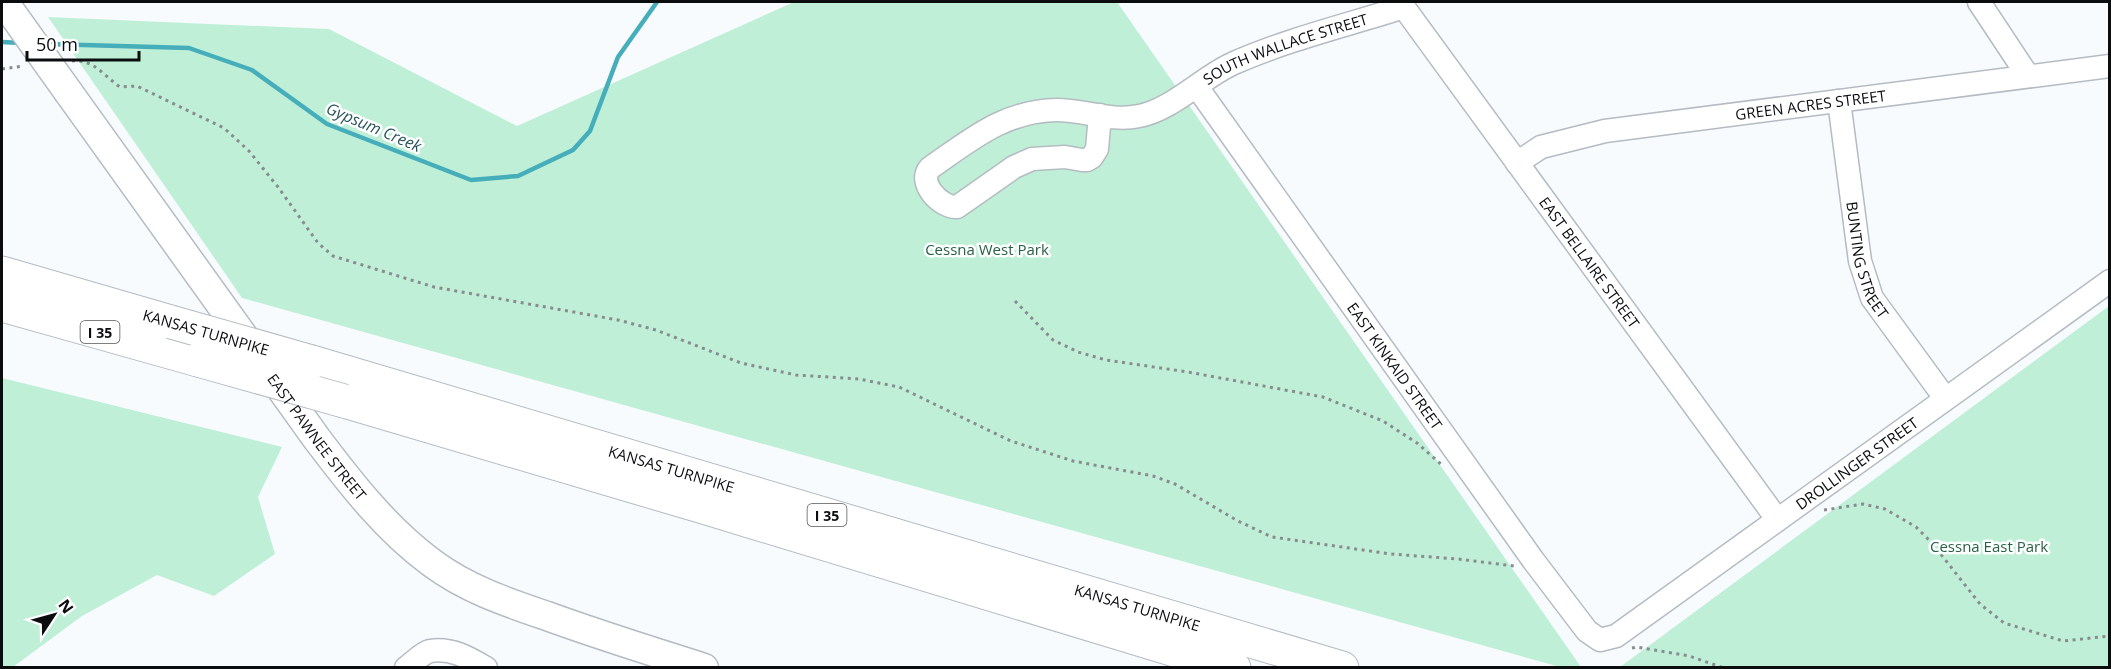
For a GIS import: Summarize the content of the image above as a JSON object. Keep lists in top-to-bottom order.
{
  "streets": {
    "highway": ["I 35", "KANSAS TURNPIKE"],
    "main road": ["EAST PAWNEE STREET"],
    "street": [
      "SOUTH WALLACE STREET",
      "GREEN ACRES STREET",
      "BUNTING STREET",
      "EAST BELLAIRE STREET",
      "EAST KINKAID STREET",
      "DROLLINGER STREET"
    ]
  },
  "crossings": [
    ["SOUTH WALLACE STREET", "EAST BELLAIRE STREET"],
    ["SOUTH WALLACE STREET", "EAST KINKAID STREET"],
    ["GREEN ACRES STREET", "BUNTING STREET"],
    ["GREEN ACRES STREET", "EAST BELLAIRE STREET"],
    ["BUNTING STREET", "DROLLINGER STREET"],
    ["EAST BELLAIRE STREET", "DROLLINGER STREET"],
    ["EAST KINKAID STREET", "DROLLINGER STREET"]
  ],
  "water": ["Gypsum Creek"],
  "parks": ["Cessna West Park", "Cessna East Park"],
  "scale_bar": "50 m",
  "north": "top right"
}
